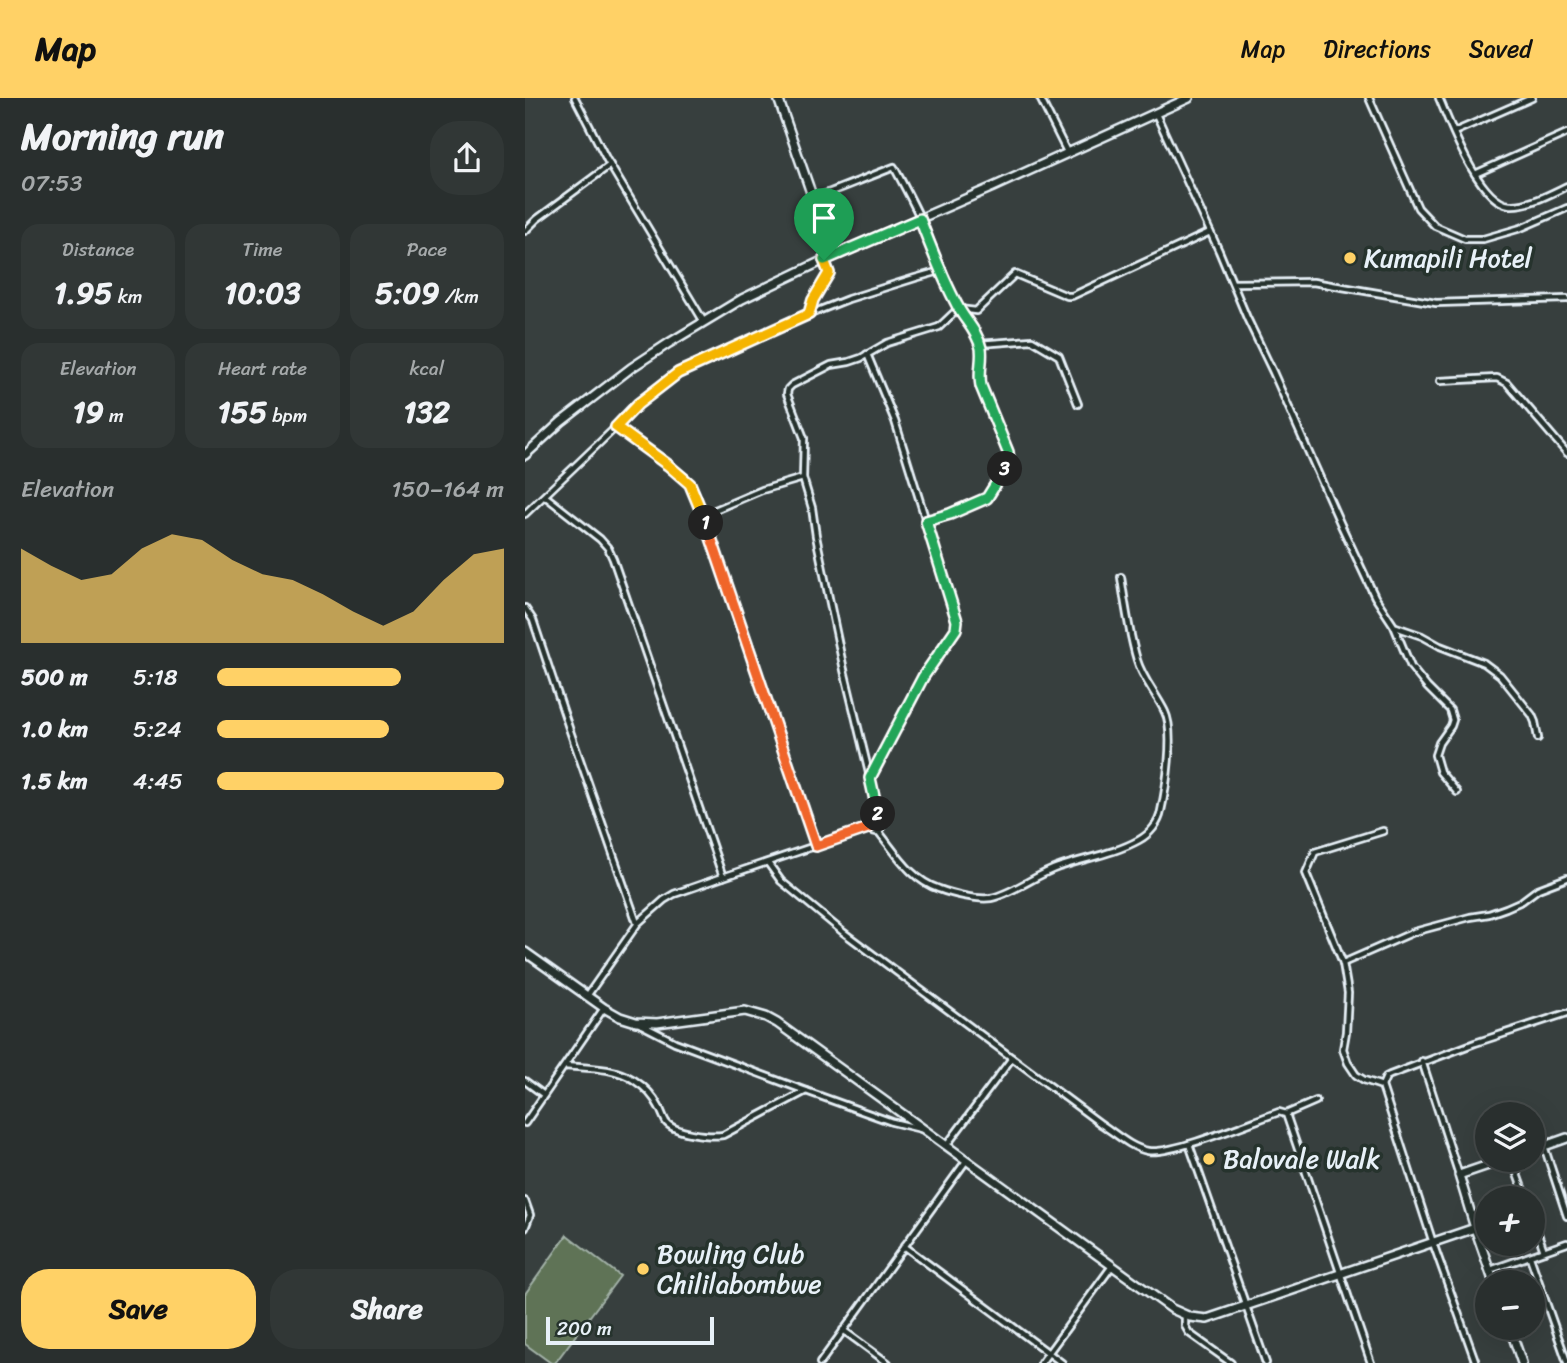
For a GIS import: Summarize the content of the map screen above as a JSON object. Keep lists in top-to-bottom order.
{
  "places": ["Kumapili Hotel", "Balovale Walk", "Bowling Club Chililabombwe"],
  "scale_bar": "200 m",
  "page": {
    "header": "Map",
    "nav": ["Map", "Directions", "Saved"],
    "heading": ["Morning run", "07:53"],
    "stats": [
      ["Distance", "1.95 km"],
      ["Time", "10:03"],
      ["Pace", "5:09 /km"],
      ["Elevation", "19 m"],
      ["Heart rate", "155 bpm"],
      ["kcal", "132"]
    ],
    "pins": ["3", "1", "2"],
    "chart": ["Elevation", "150–164 m"],
    "list": [
      {
        "name": "500 m",
        "note": "5:18"
      },
      {
        "name": "1.0 km",
        "note": "5:24"
      },
      {
        "name": "1.5 km",
        "note": "4:45"
      }
    ],
    "map_buttons": ["+", "−"],
    "buttons": ["Save", "Share"],
    "scale": "200 m"
  }
}
